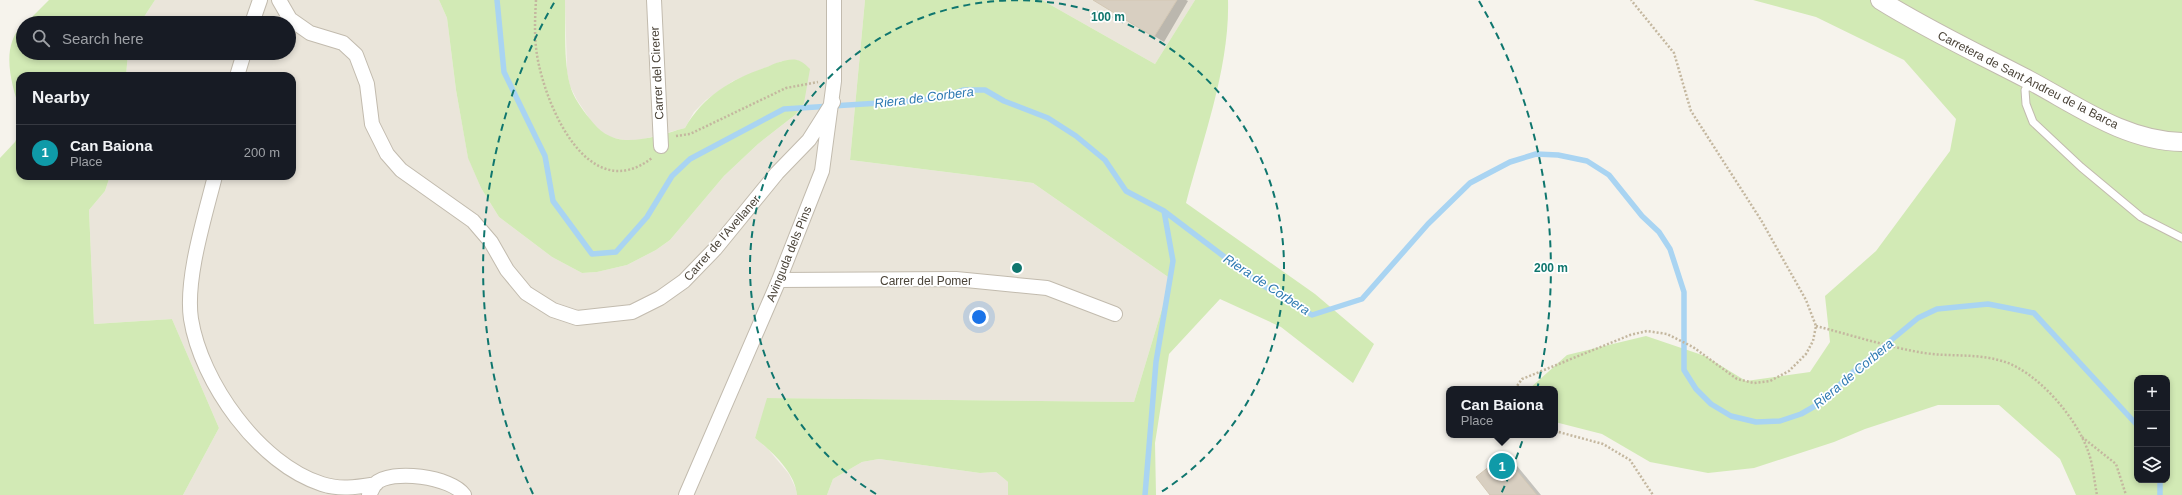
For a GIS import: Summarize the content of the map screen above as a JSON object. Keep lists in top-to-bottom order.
{
  "streets": {
    "street": [
      "Carrer del Cirerer",
      "Carretera de Sant Andreu de la Barca",
      "Carrer de l'Avellaner",
      "Avinguda dels Pins",
      "Carrer del Pomer"
    ]
  },
  "crossings": [
    ["Carrer de l'Avellaner", "Avinguda dels Pins"],
    ["Avinguda dels Pins", "Carrer del Pomer"]
  ],
  "water": ["Riera de Corbera"],
  "page": {
    "search": "Search here",
    "heading": "Nearby",
    "list": [
      {
        "mark": "1",
        "name": "Can Baiona",
        "note": "Place",
        "value": "200 m"
      }
    ],
    "map_buttons": ["+", "−"],
    "popup": ["Can Baiona", "Place"],
    "pins": "1"
  },
  "rings": ["100 m", "200 m"]
}
